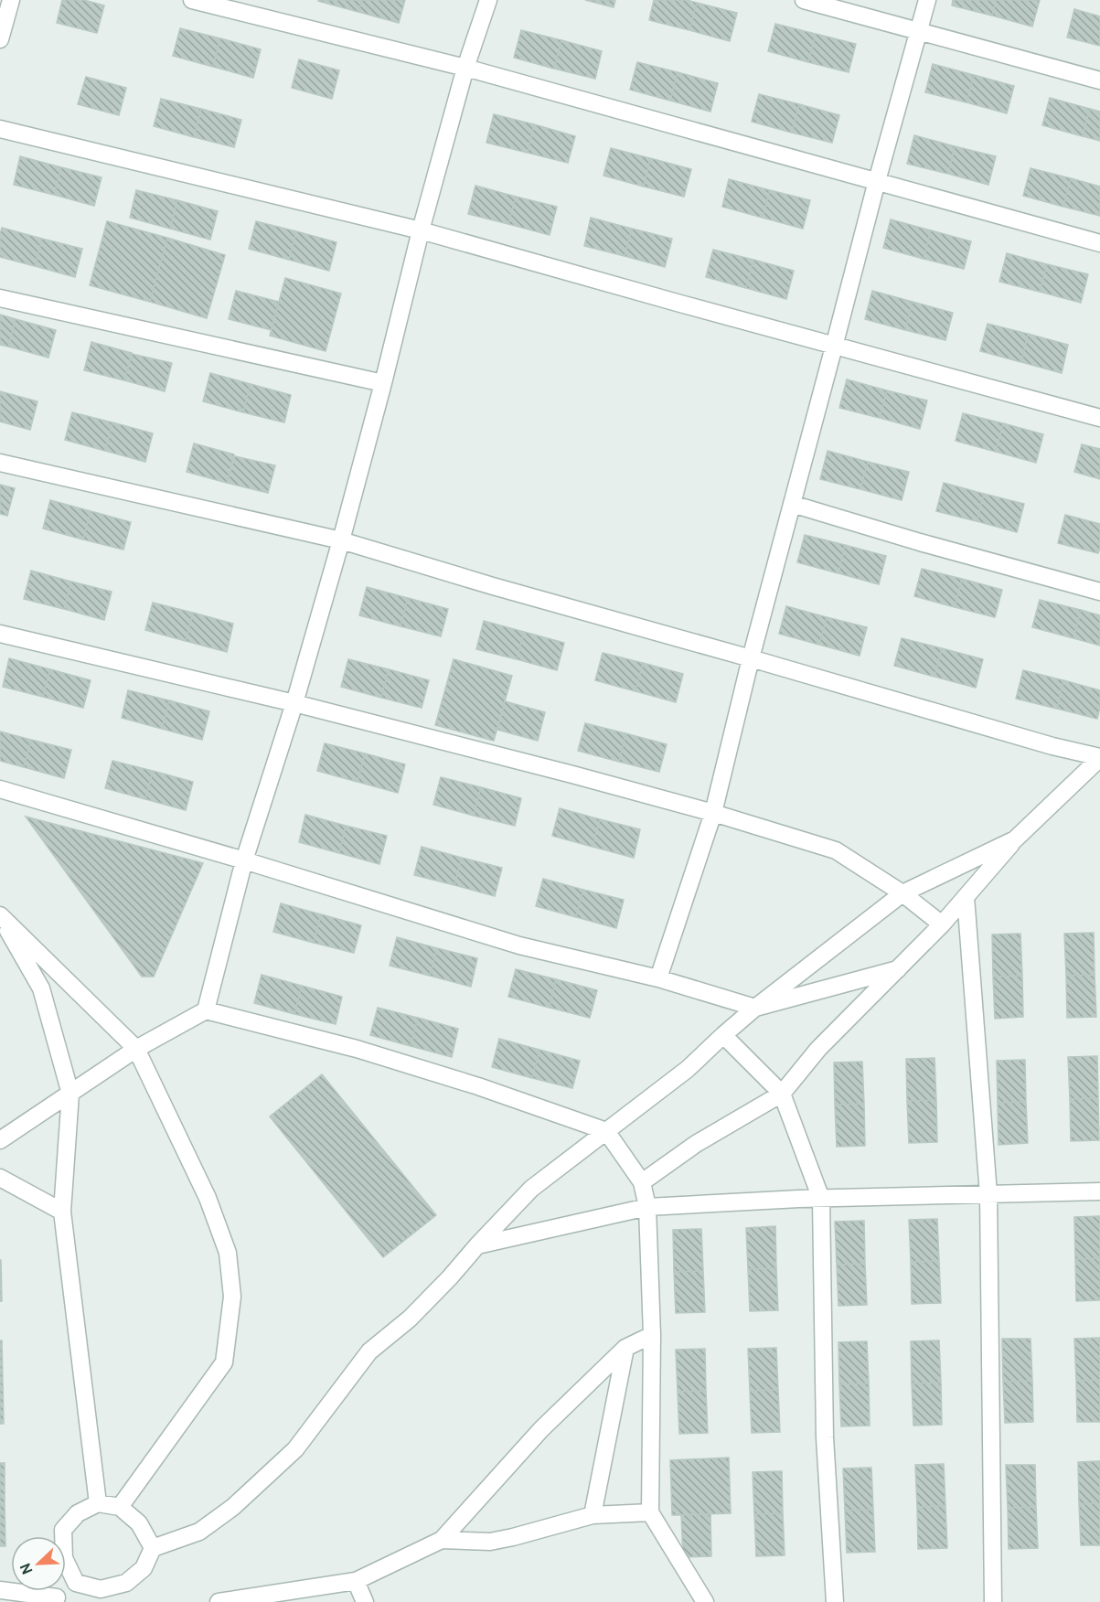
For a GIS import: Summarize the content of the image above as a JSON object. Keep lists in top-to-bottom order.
{
  "north": "bottom left"
}
